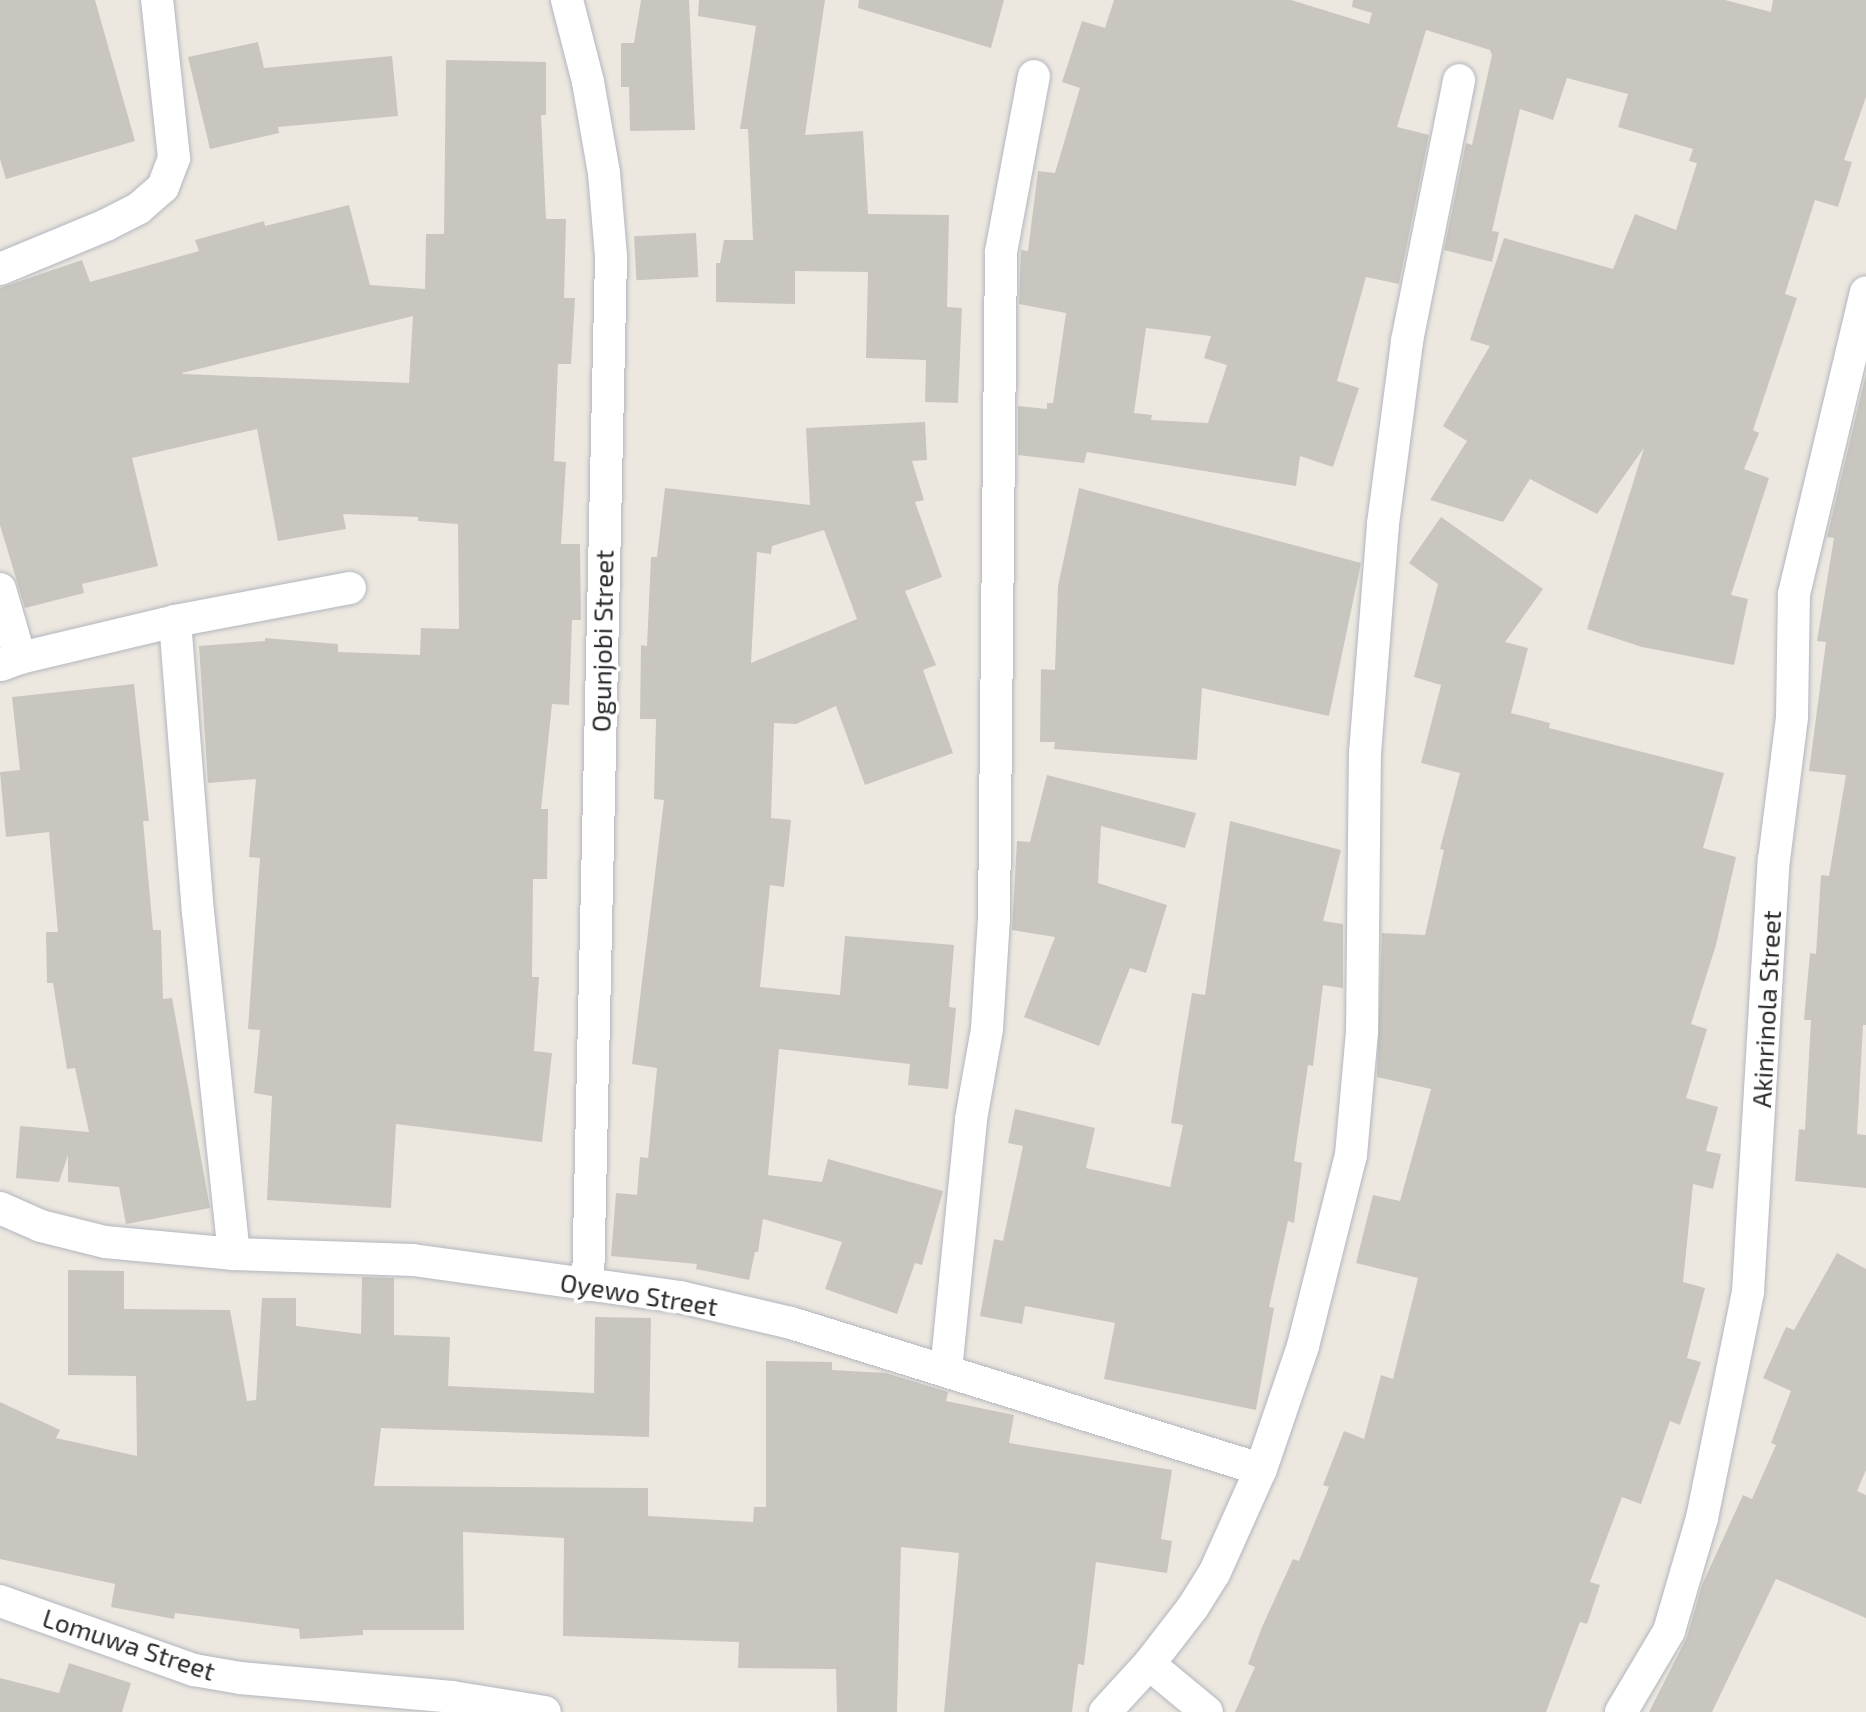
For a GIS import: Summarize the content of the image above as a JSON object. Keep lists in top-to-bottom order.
{
  "streets": {
    "street": [
      "Ogunjobi Street",
      "Akinrinola Street",
      "Oyewo Street",
      "Lomuwa Street"
    ]
  },
  "crossings": [
    ["Ogunjobi Street", "Oyewo Street"]
  ]
}
